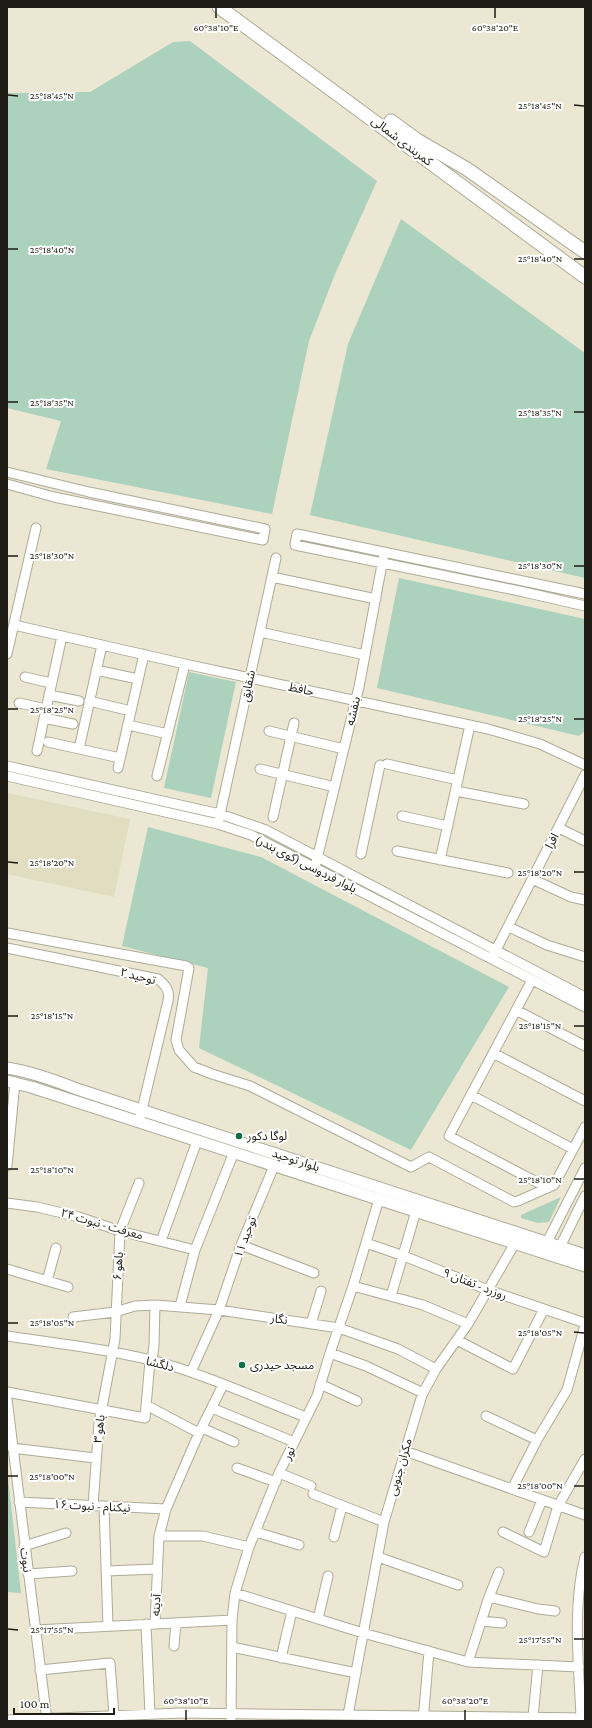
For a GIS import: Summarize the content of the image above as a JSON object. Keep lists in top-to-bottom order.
{
  "streets": {
    "highway": ["کمربندی شمالی"],
    "main road": ["بلوار توحید"],
    "street": [
      "شقایق",
      "حافظ",
      "بنفشه",
      "افرا",
      "بلوار فردوسی (کوی بندر)",
      "توحید ۲",
      "معرفت - نبوت ۲۴",
      "توحید ۱۱",
      "باهو ۶",
      "روزرد - تفتان ۹",
      "نگار",
      "دلگشا",
      "باهو ۳",
      "نور",
      "مکران جنوبی",
      "نیکنام - نبوت ۱۶",
      "نبوت",
      "آدینه"
    ]
  },
  "crossings": [
    ["شقایق", "حافظ"],
    ["شقایق", "بلوار فردوسی (کوی بندر)"],
    ["حافظ", "بنفشه"],
    ["بنفشه", "بلوار فردوسی (کوی بندر)"],
    ["افرا", "بلوار فردوسی (کوی بندر)"],
    ["توحید ۲", "بلوار توحید"],
    ["بلوار توحید", "توحید ۱۱"],
    ["بلوار توحید", "نور"],
    ["بلوار توحید", "مکران جنوبی"],
    ["معرفت - نبوت ۲۴", "باهو ۶"],
    ["توحید ۱۱", "نگار"],
    ["توحید ۱۱", "دلگشا"],
    ["باهو ۶", "نگار"],
    ["باهو ۶", "دلگشا"],
    ["باهو ۶", "باهو ۳"],
    ["روزرد - تفتان ۹", "نور"],
    ["روزرد - تفتان ۹", "مکران جنوبی"],
    ["نگار", "نور"],
    ["نگار", "مکران جنوبی"],
    ["دلگشا", "باهو ۳"],
    ["دلگشا", "نور"],
    ["دلگشا", "آدینه"],
    ["باهو ۳", "نیکنام - نبوت ۱۶"],
    ["نور", "آدینه"],
    ["نیکنام - نبوت ۱۶", "نبوت"],
    ["نیکنام - نبوت ۱۶", "آدینه"]
  ],
  "places": ["لوگا دکور", "مسجد حیدری"],
  "scale_bar": "100 m",
  "coordinates": [
    "60°38'10\"E",
    "60°38'20\"E",
    "25°18'45\"N",
    "25°18'40\"N",
    "25°18'35\"N",
    "25°18'30\"N",
    "25°18'25\"N",
    "25°18'20\"N",
    "25°18'15\"N",
    "25°18'10\"N",
    "25°18'05\"N",
    "25°18'00\"N",
    "25°17'55\"N"
  ]
}
